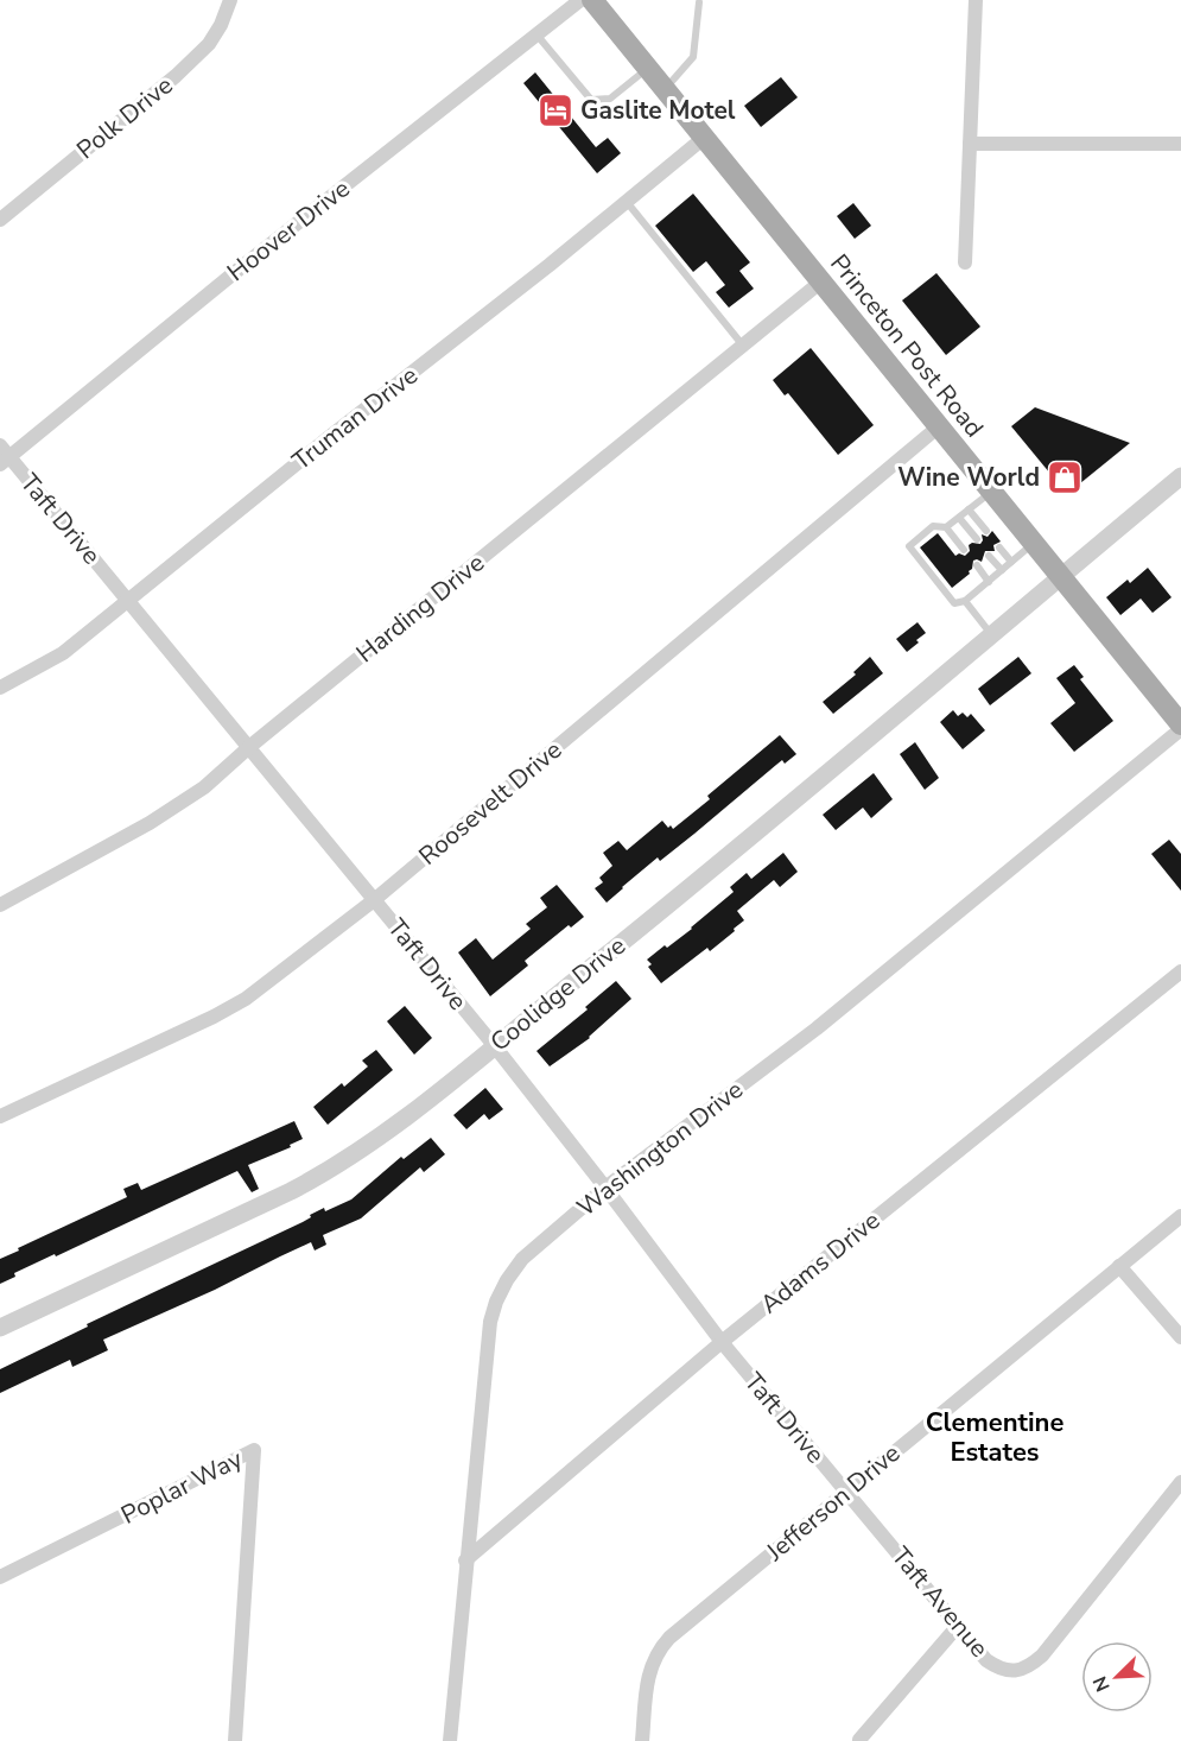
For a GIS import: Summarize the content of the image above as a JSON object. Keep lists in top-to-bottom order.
{
  "streets": {
    "main road": ["Princeton Post Road"],
    "street": [
      "Polk Drive",
      "Hoover Drive",
      "Truman Drive",
      "Taft Drive",
      "Harding Drive",
      "Roosevelt Drive",
      "Coolidge Drive",
      "Washington Drive",
      "Adams Drive",
      "Poplar Way",
      "Jefferson Drive",
      "Taft Avenue"
    ]
  },
  "crossings": [
    ["Hoover Drive", "Taft Drive"],
    ["Princeton Post Road", "Truman Drive"],
    ["Princeton Post Road", "Harding Drive"],
    ["Princeton Post Road", "Roosevelt Drive"],
    ["Princeton Post Road", "Coolidge Drive"],
    ["Princeton Post Road", "Washington Drive"],
    ["Truman Drive", "Taft Drive"],
    ["Taft Drive", "Harding Drive"],
    ["Taft Drive", "Roosevelt Drive"],
    ["Taft Drive", "Coolidge Drive"],
    ["Taft Drive", "Washington Drive"],
    ["Taft Drive", "Adams Drive"],
    ["Taft Drive", "Jefferson Drive"],
    ["Taft Drive", "Taft Avenue"],
    ["Washington Drive", "Adams Drive"],
    ["Jefferson Drive", "Taft Avenue"]
  ],
  "districts": ["Clementine Estates"],
  "places": {
    "hotel": ["Gaslite Motel"],
    "shop": ["Wine World"]
  },
  "north": "bottom left"
}
